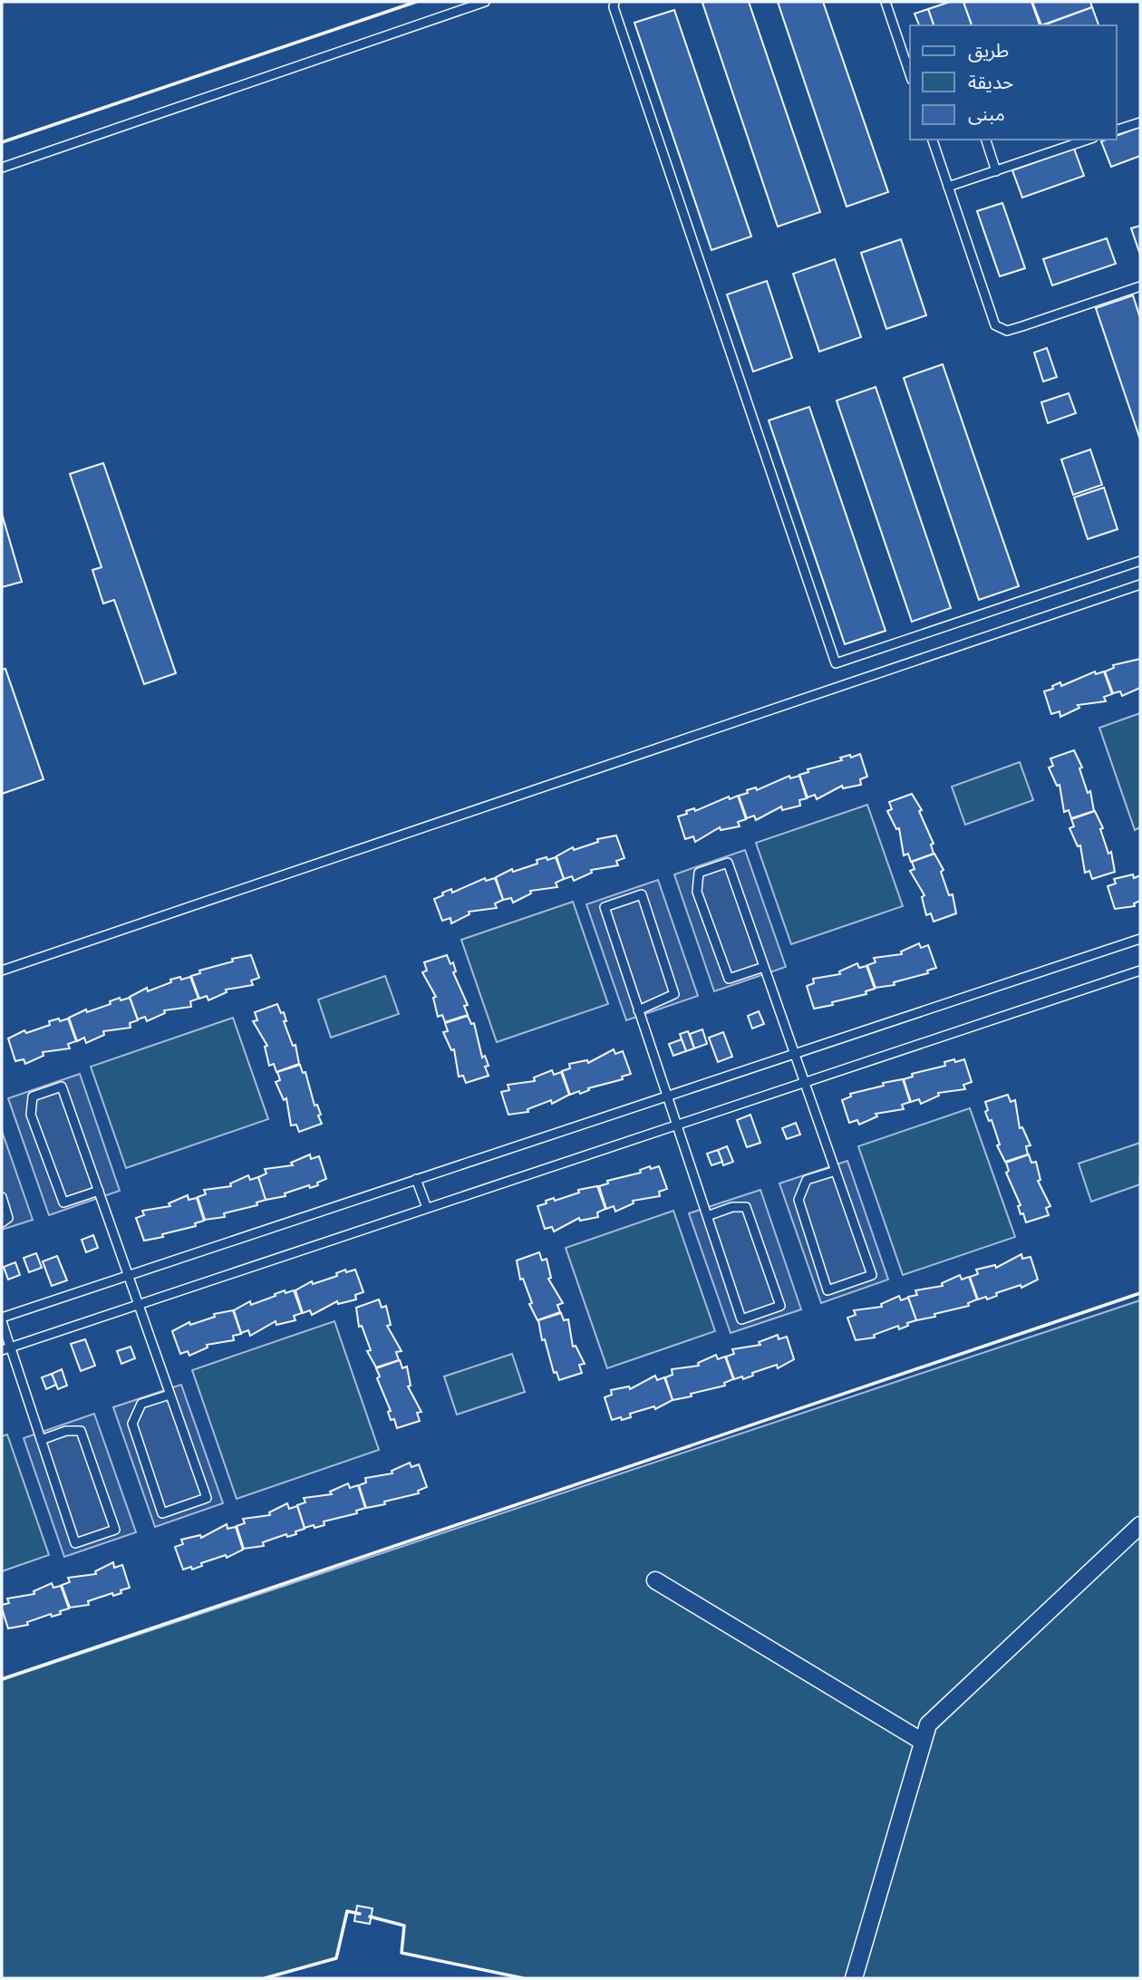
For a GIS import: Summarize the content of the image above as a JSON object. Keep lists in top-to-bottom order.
{
  "legend": ["طريق", "حديقة", "مبنى"]
}
